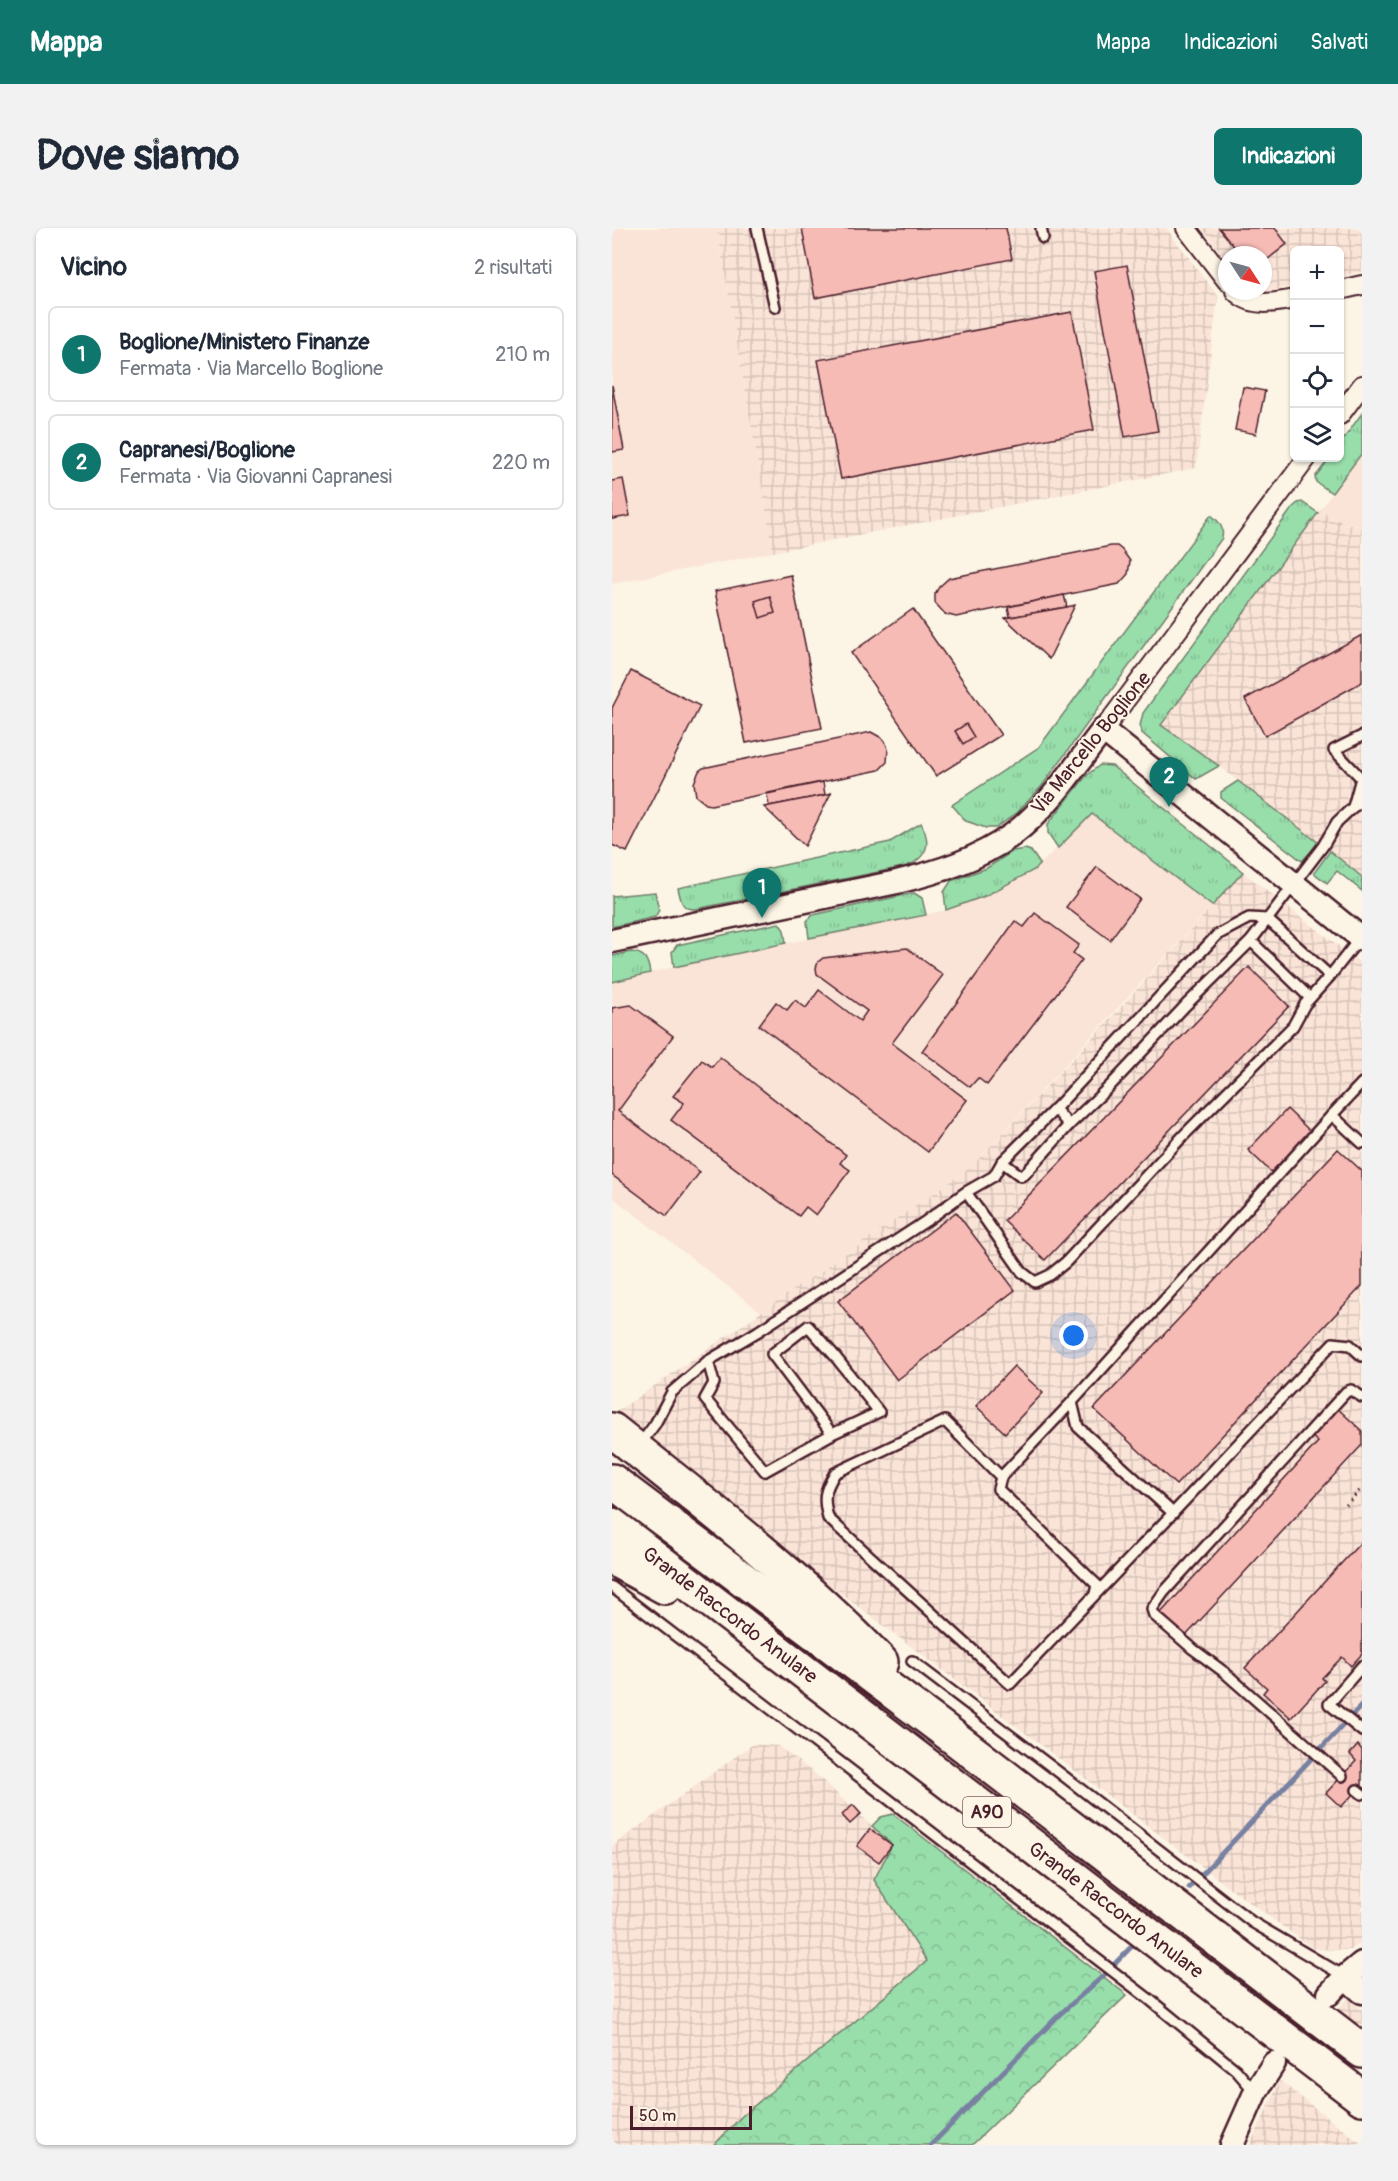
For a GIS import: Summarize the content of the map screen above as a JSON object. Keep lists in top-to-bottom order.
{
  "streets": {
    "highway": ["Grande Raccordo Anulare", "A90"],
    "street": ["Via Marcello Boglione"]
  },
  "scale_bar": "50 m",
  "north": "bottom right",
  "page": {
    "header": "Mappa",
    "nav": ["Mappa", "Indicazioni", "Salvati"],
    "buttons": "Indicazioni",
    "title": "Dove siamo",
    "heading": ["Vicino", "2 risultati"],
    "map_buttons": ["+", "−"],
    "list": [
      {
        "mark": "1",
        "name": "Boglione/Ministero Finanze",
        "note": "Fermata · Via Marcello Boglione",
        "value": "210 m"
      },
      {
        "mark": "2",
        "name": "Capranesi/Boglione",
        "note": "Fermata · Via Giovanni Capranesi",
        "value": "220 m"
      }
    ],
    "pins": ["2", "1"],
    "scale": "50 m"
  }
}
